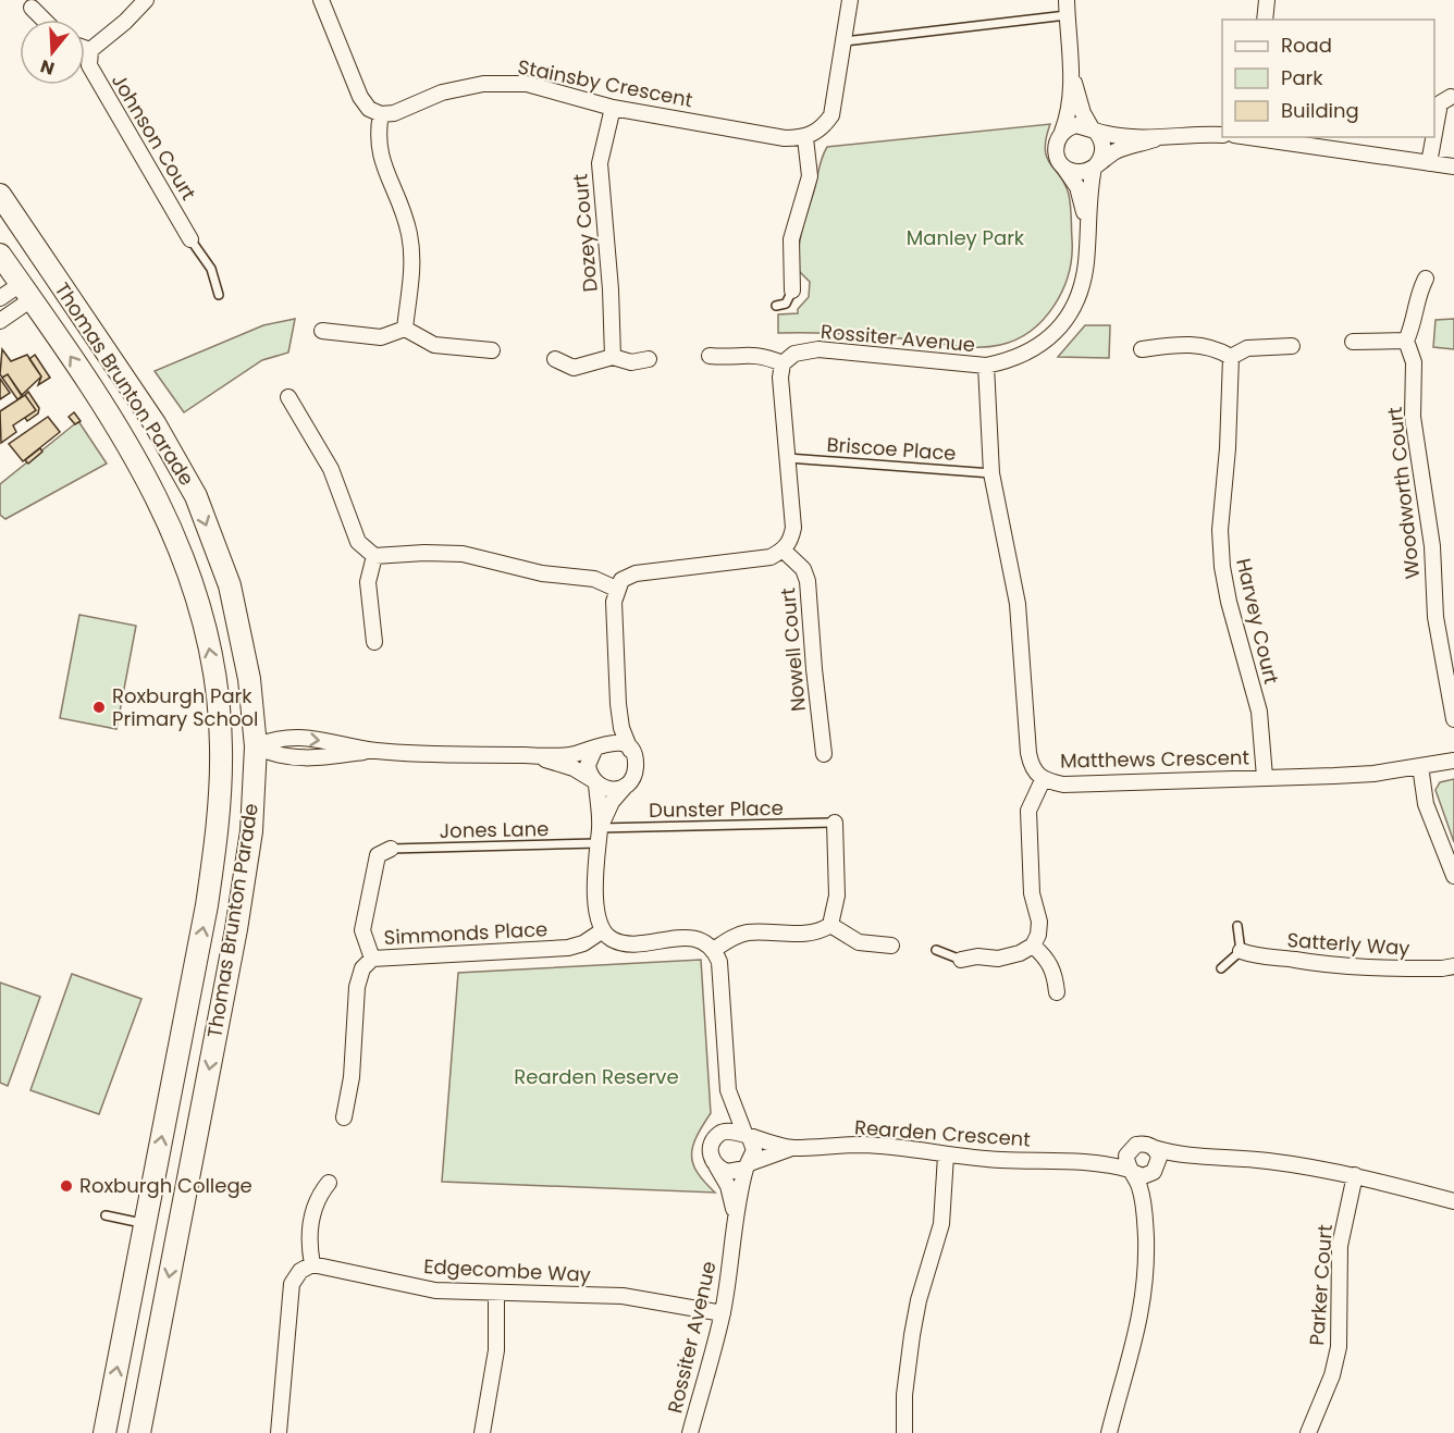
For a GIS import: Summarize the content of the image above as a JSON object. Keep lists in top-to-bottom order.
{
  "streets": {
    "street": [
      "Stainsby Crescent",
      "Johnson Court",
      "Dozey Court",
      "Rossiter Avenue",
      "Thomas Brunton Parade",
      "Woodworth Court",
      "Harvey Court",
      "Nowell Court",
      "Matthews Crescent",
      "Simmonds Place",
      "Satterly Way",
      "Rearden Crescent",
      "Edgecombe Way",
      "Parker Court"
    ],
    "lane": ["Briscoe Place", "Dunster Place", "Jones Lane"]
  },
  "crossings": [
    ["Stainsby Crescent", "Dozey Court"],
    ["Rossiter Avenue", "Matthews Crescent"],
    ["Rossiter Avenue", "Rearden Crescent"],
    ["Rossiter Avenue", "Edgecombe Way"],
    ["Briscoe Place", "Matthews Crescent"],
    ["Harvey Court", "Matthews Crescent"]
  ],
  "parks": ["Manley Park", "Rearden Reserve"],
  "places": ["Roxburgh Park Primary School", "Roxburgh College"],
  "legend": ["Road", "Park", "Building"],
  "north": "bottom"
}
